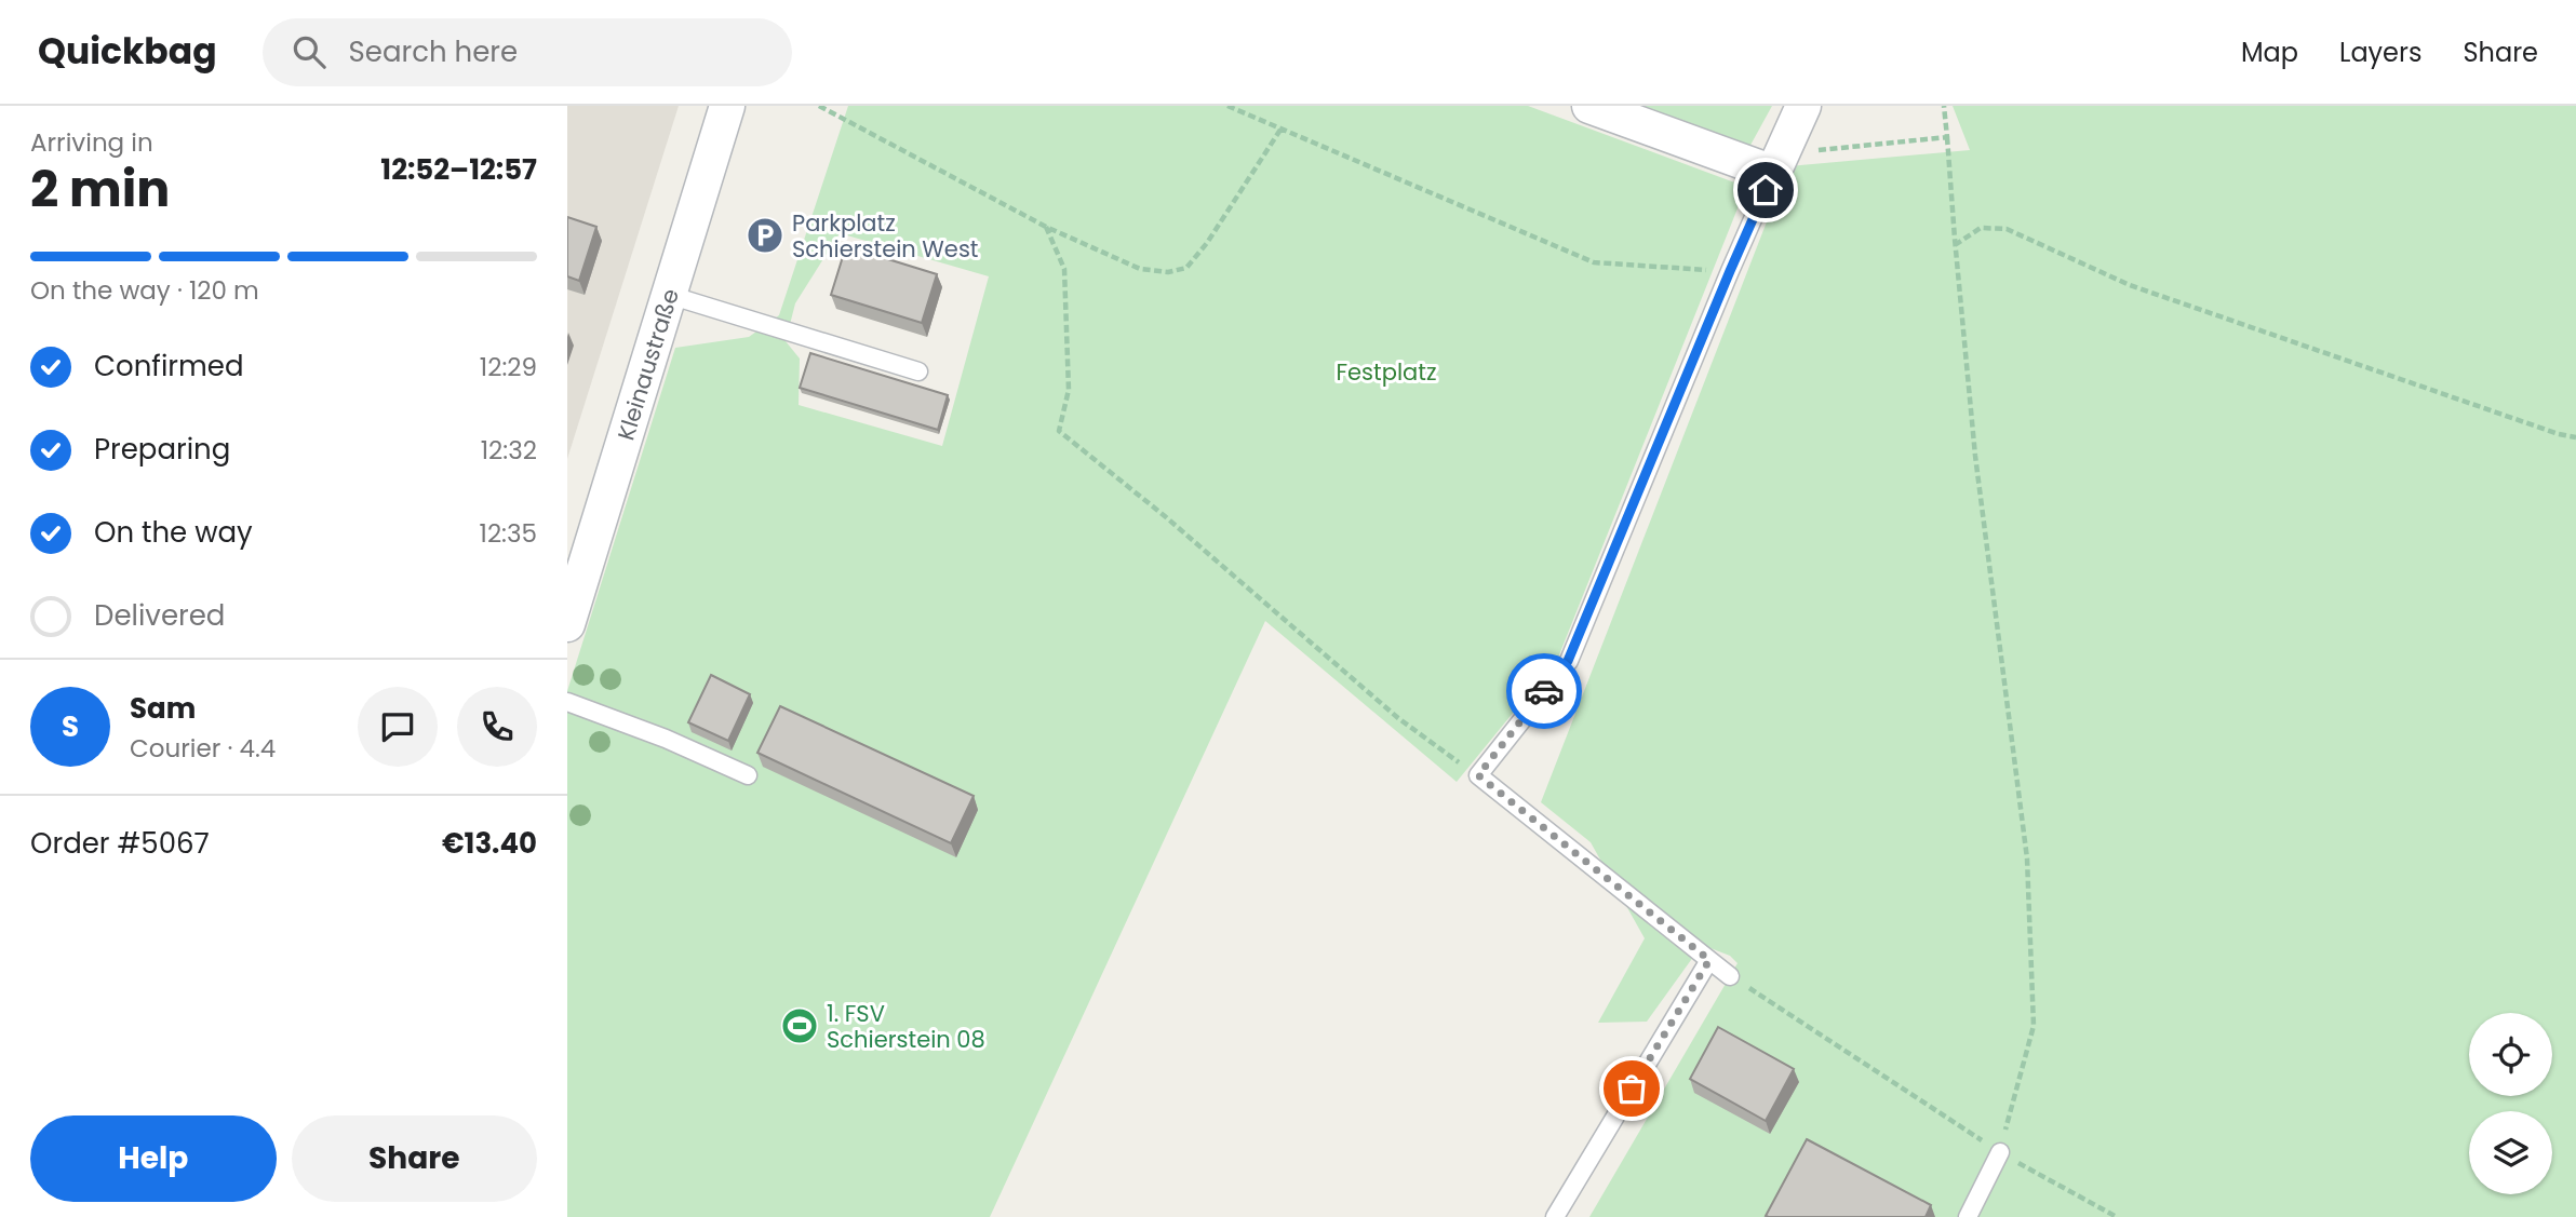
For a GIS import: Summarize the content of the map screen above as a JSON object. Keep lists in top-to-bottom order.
{
  "streets": {
    "street": ["Kleinaustraße"]
  },
  "parks": ["Festplatz"],
  "places": {
    "parking": ["Parkplatz Schierstein West"],
    "sports": ["1. FSV Schierstein 08"]
  },
  "page": {
    "header": "Quickbag",
    "search": "Search here",
    "nav": ["Map", "Layers", "Share"],
    "heading": ["2 min", "Arriving in", "12:52–12:57"],
    "panel": [
      "Sam",
      "Courier · 4.4",
      "Order #5067",
      "€13.40"
    ],
    "bar": "On the way · 120 m",
    "list": [
      ["Confirmed", "12:29"],
      ["Preparing", "12:32"],
      ["On the way", "12:35"],
      "Delivered"
    ],
    "round": "S",
    "buttons": ["Help", "Share"]
  }
}
